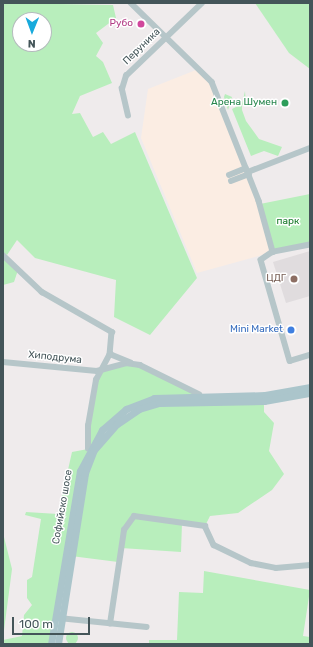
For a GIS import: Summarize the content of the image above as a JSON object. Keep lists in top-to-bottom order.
{
  "streets": {
    "main road": ["Софийско шосе"],
    "street": ["Перуника", "Хиподрума"]
  },
  "parks": ["парк"],
  "places": [
    "Рубо",
    "Арена Шумен",
    "ЦДГ",
    "Mini Market"
  ],
  "scale_bar": "100 m",
  "north": "bottom"
}
